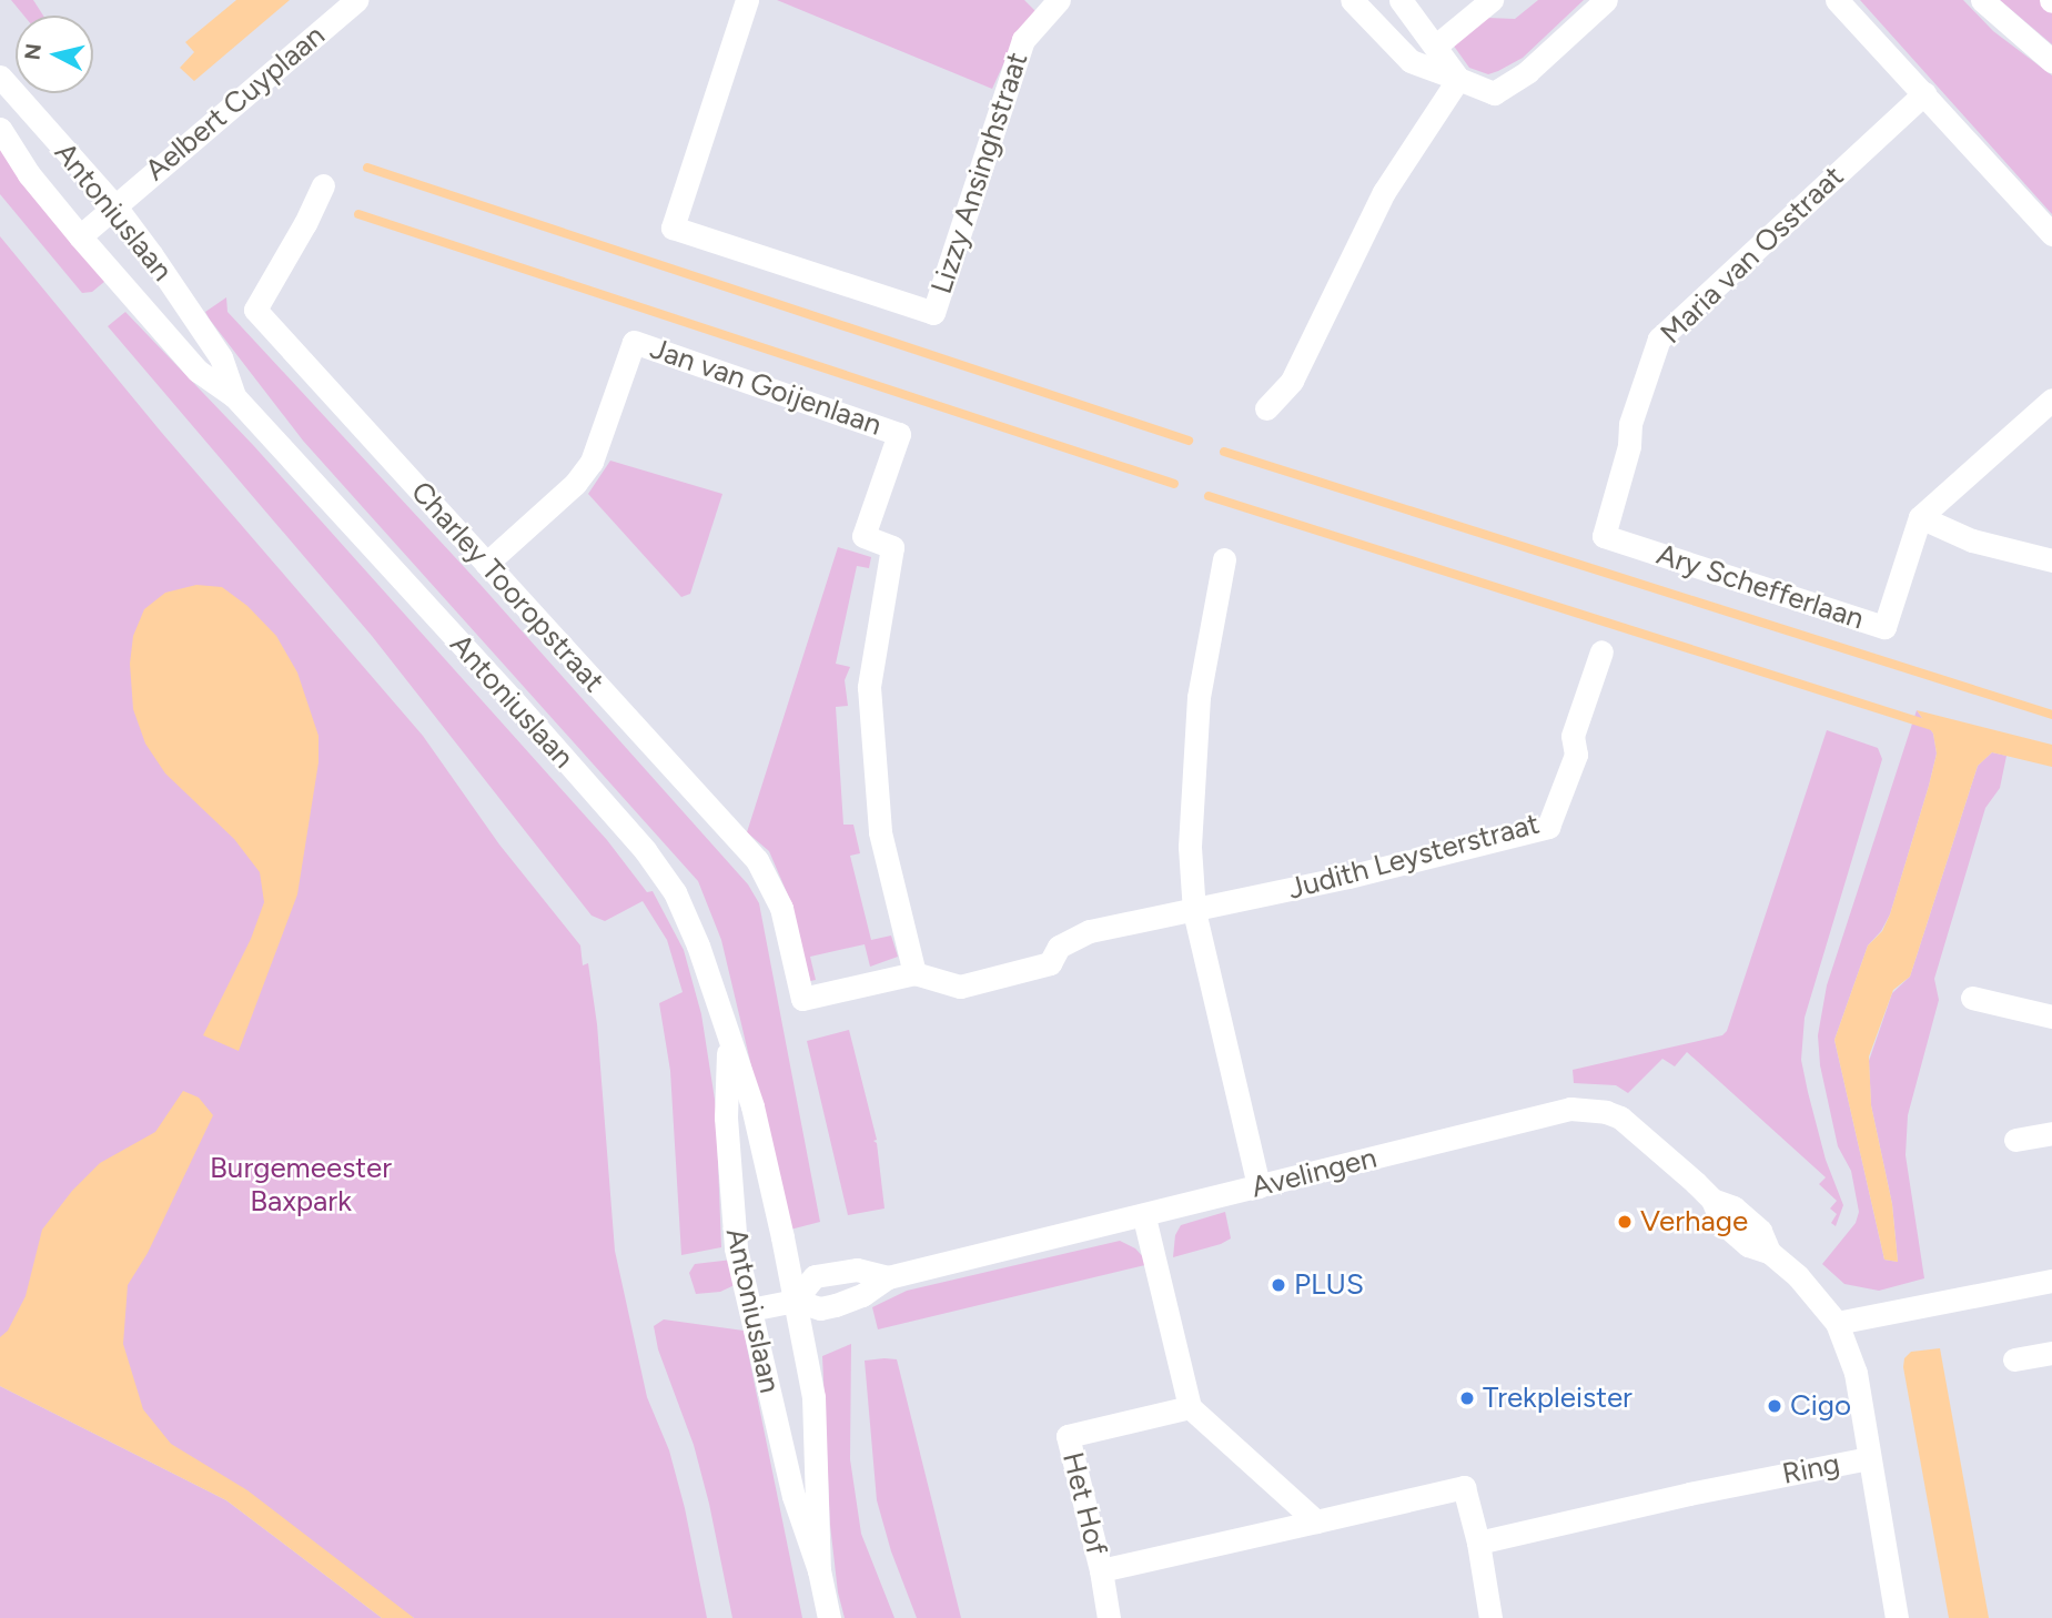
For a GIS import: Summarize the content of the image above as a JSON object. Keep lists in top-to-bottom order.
{
  "streets": {
    "street": [
      "Aelbert Cuyplaan",
      "Lizzy Ansinghstraat",
      "Antoniuslaan",
      "Maria van Osstraat",
      "Jan van Goijenlaan",
      "Charley Tooropstraat",
      "Ary Schefferlaan",
      "Judith Leysterstraat",
      "Avelingen",
      "Ring",
      "Het Hof"
    ]
  },
  "crossings": [
    ["Aelbert Cuyplaan", "Antoniuslaan"],
    ["Antoniuslaan", "Avelingen"],
    ["Maria van Osstraat", "Ary Schefferlaan"],
    ["Jan van Goijenlaan", "Charley Tooropstraat"],
    ["Avelingen", "Ring"],
    ["Ring", "Het Hof"]
  ],
  "parks": ["Burgemeester Baxpark"],
  "places": [
    "Verhage",
    "PLUS",
    "Trekpleister",
    "Cigo"
  ],
  "north": "left"
}
